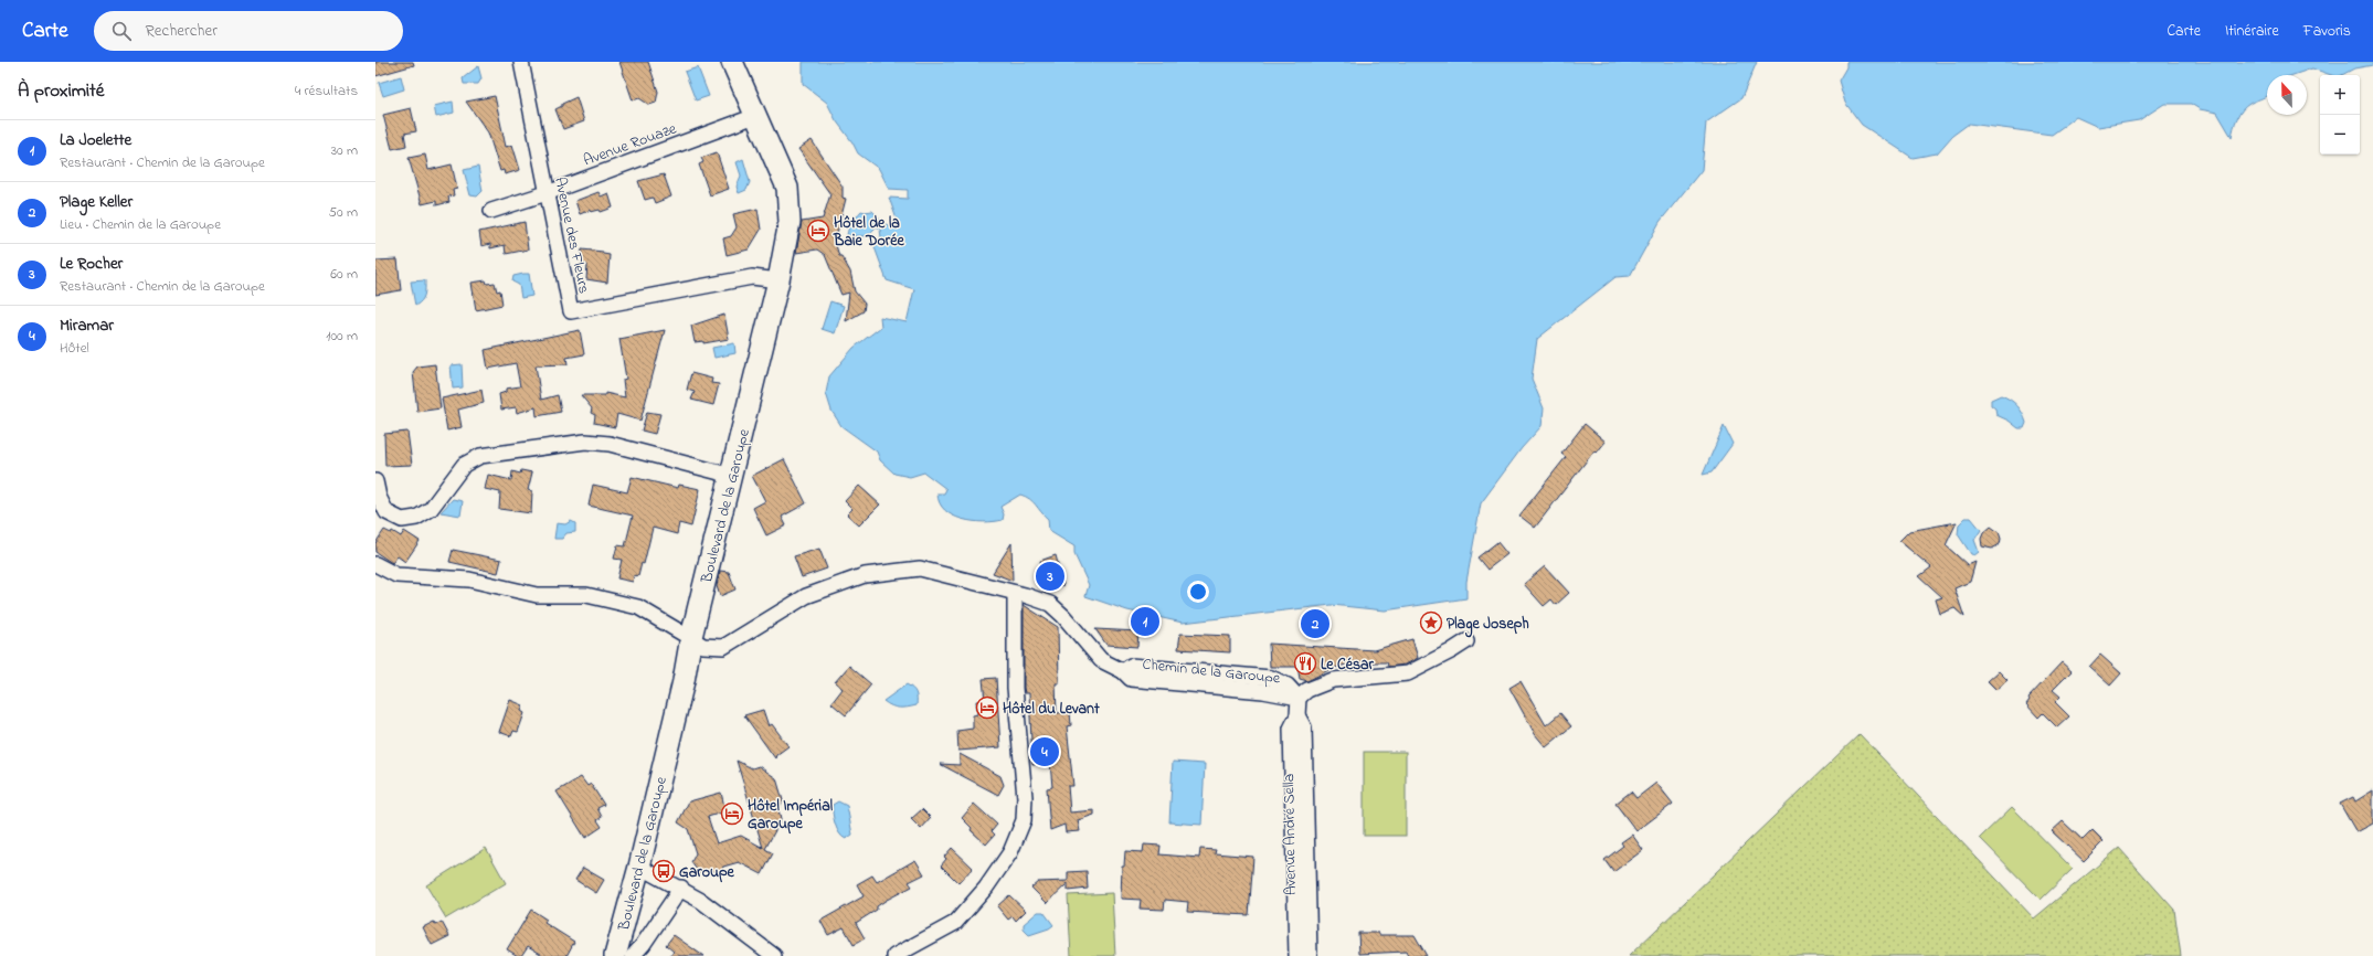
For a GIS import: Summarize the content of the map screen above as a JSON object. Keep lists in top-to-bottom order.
{
  "streets": {
    "street": [
      "Avenue Rouaze",
      "Avenue des Fleurs",
      "Boulevard de la Garoupe",
      "Chemin de la Garoupe",
      "Avenue André Sella"
    ]
  },
  "crossings": [
    ["Avenue Rouaze", "Avenue des Fleurs"],
    ["Avenue Rouaze", "Boulevard de la Garoupe"],
    ["Avenue des Fleurs", "Boulevard de la Garoupe"],
    ["Boulevard de la Garoupe", "Chemin de la Garoupe"],
    ["Chemin de la Garoupe", "Avenue André Sella"]
  ],
  "places": {
    "hotel": ["Hôtel de la Baie Dorée", "Hôtel du Levant", "Hôtel Impérial Garoupe"],
    "place": ["Plage Joseph"],
    "restaurant": ["Le César"],
    "bus stop": ["Garoupe"]
  },
  "north": "top",
  "page": {
    "header": "Carte",
    "search": "Rechercher",
    "nav": ["Carte", "Itinéraire", "Favoris"],
    "heading": ["À proximité", "4 résultats"],
    "map_buttons": ["+", "−"],
    "list": [
      {
        "mark": "1",
        "name": "La Joelette",
        "note": "Restaurant · Chemin de la Garoupe",
        "value": "30 m"
      },
      {
        "mark": "2",
        "name": "Plage Keller",
        "note": "Lieu · Chemin de la Garoupe",
        "value": "50 m"
      },
      {
        "mark": "3",
        "name": "Le Rocher",
        "note": "Restaurant · Chemin de la Garoupe",
        "value": "60 m"
      },
      {
        "mark": "4",
        "name": "Miramar",
        "note": "Hôtel",
        "value": "100 m"
      }
    ],
    "pins": [
      "3",
      "1",
      "2",
      "4"
    ]
  }
}
